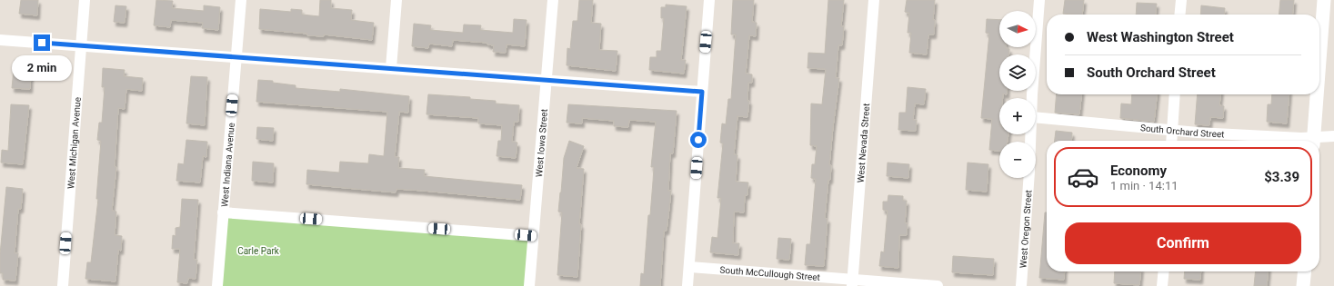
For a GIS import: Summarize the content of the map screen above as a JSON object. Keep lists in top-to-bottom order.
{
  "streets": {
    "street": [
      "South Orchard Street",
      "West Iowa Street",
      "West Michigan Avenue",
      "West Nevada Street",
      "West Indiana Avenue",
      "West Oregon Street",
      "South McCullough Street"
    ]
  },
  "crossings": [
    ["West Nevada Street", "South McCullough Street"]
  ],
  "parks": ["Carle Park"],
  "north": "right",
  "page": {
    "map_buttons": ["+", "−"],
    "banner": ["West Washington Street", "South Orchard Street"],
    "bubble": "2 min",
    "list": [
      {
        "name": "Economy",
        "note": "1 min · 14:11",
        "value": "$3.39"
      }
    ],
    "buttons": "Confirm"
  }
}
